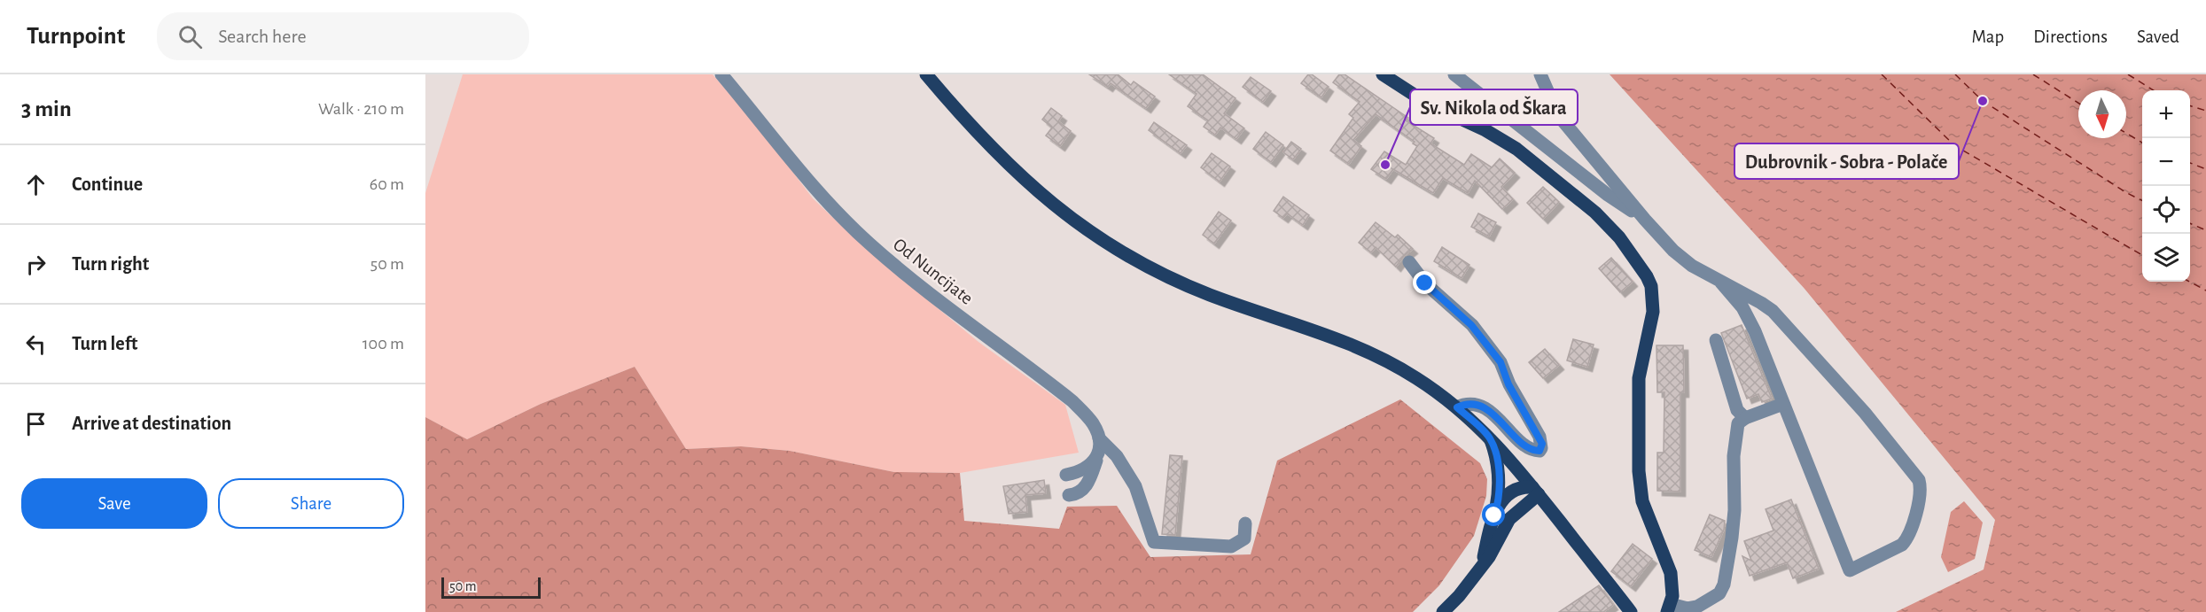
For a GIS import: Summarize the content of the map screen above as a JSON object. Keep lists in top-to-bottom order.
{
  "streets": {
    "street": ["Od Nuncijate"]
  },
  "places": ["Dubrovnik - Sobra - Polače", "Sv. Nikola od Škara"],
  "scale_bar": "50 m",
  "north": "bottom",
  "page": {
    "header": "Turnpoint",
    "search": "Search here",
    "nav": ["Map", "Directions", "Saved"],
    "heading": ["3 min", "Walk · 210 m"],
    "map_buttons": ["+", "−"],
    "list": [
      ["Continue", "60 m"],
      ["Turn right", "50 m"],
      ["Turn left", "100 m"],
      "Arrive at destination"
    ],
    "buttons": ["Save", "Share"],
    "scale": "50 m"
  }
}
